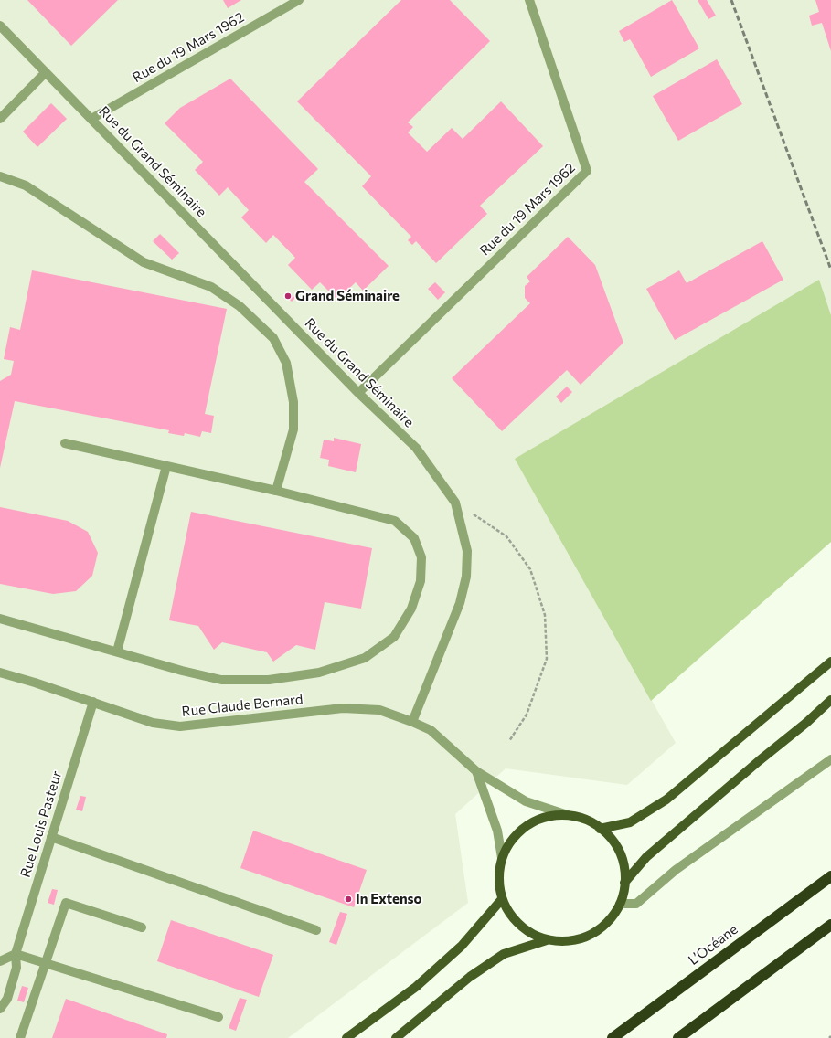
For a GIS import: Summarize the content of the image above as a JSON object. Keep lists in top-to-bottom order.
{
  "streets": {
    "highway": ["L’Océane"],
    "street": [
      "Rue du 19 Mars 1962",
      "Rue du Grand Séminaire",
      "Rue Claude Bernard",
      "Rue Louis Pasteur"
    ]
  },
  "crossings": [
    ["Rue du 19 Mars 1962", "Rue du Grand Séminaire"],
    ["Rue du Grand Séminaire", "Rue Claude Bernard"],
    ["Rue Claude Bernard", "Rue Louis Pasteur"]
  ],
  "places": ["Grand Séminaire", "In Extenso"]
}
